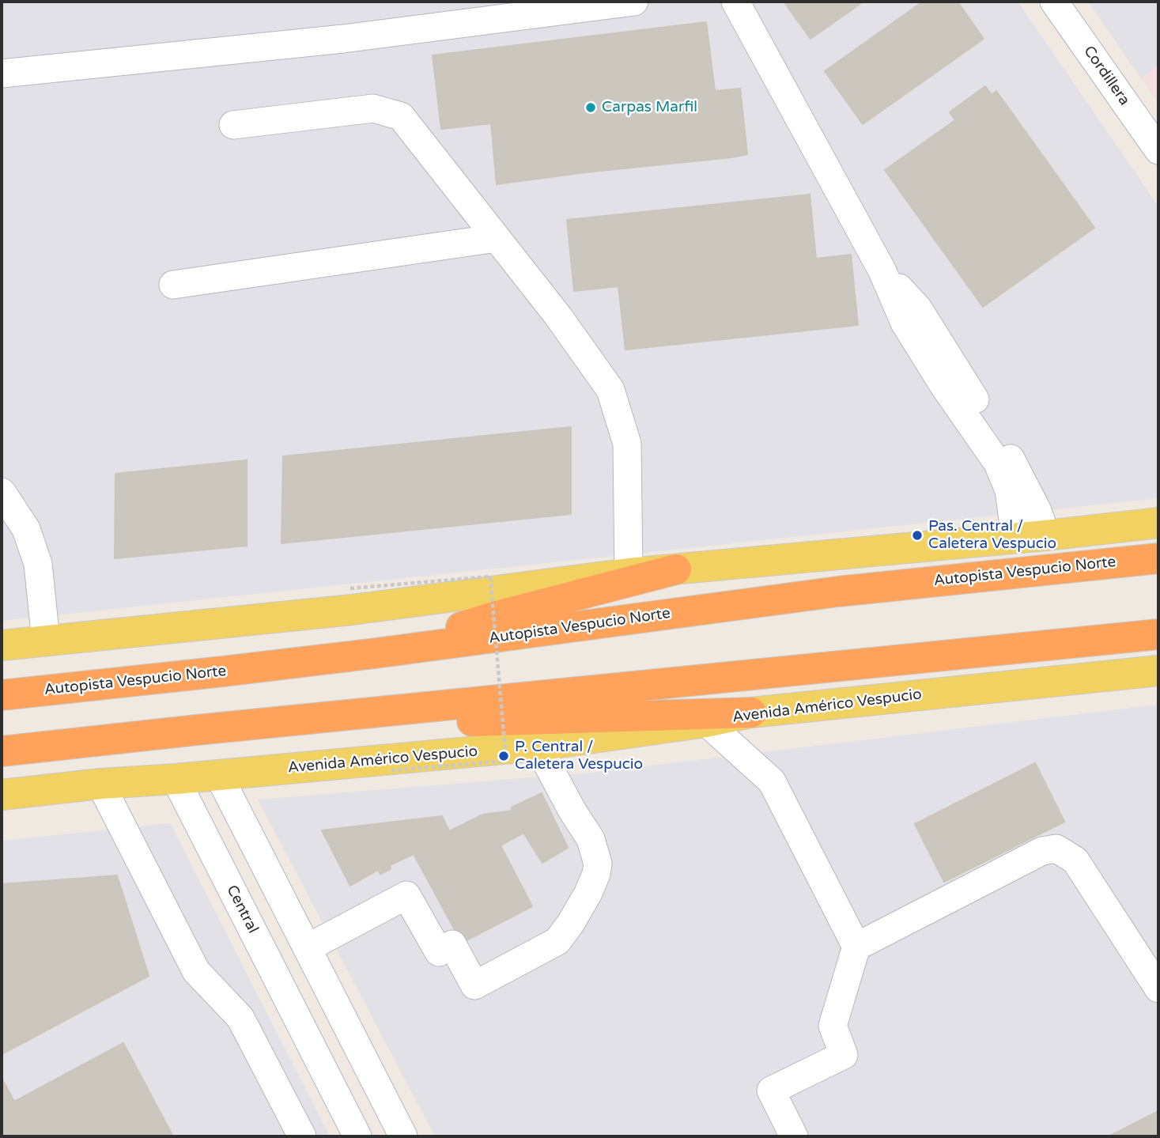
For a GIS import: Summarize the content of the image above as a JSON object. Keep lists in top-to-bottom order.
{
  "streets": {
    "highway": ["Autopista Vespucio Norte"],
    "main road": ["Avenida Américo Vespucio"],
    "street": ["Cordillera", "Central"]
  },
  "crossings": [
    ["Avenida Américo Vespucio", "Central"]
  ],
  "places": ["Carpas Marfil", "Pas. Central / Caletera Vespucio", "P. Central / Caletera Vespucio"]
}
